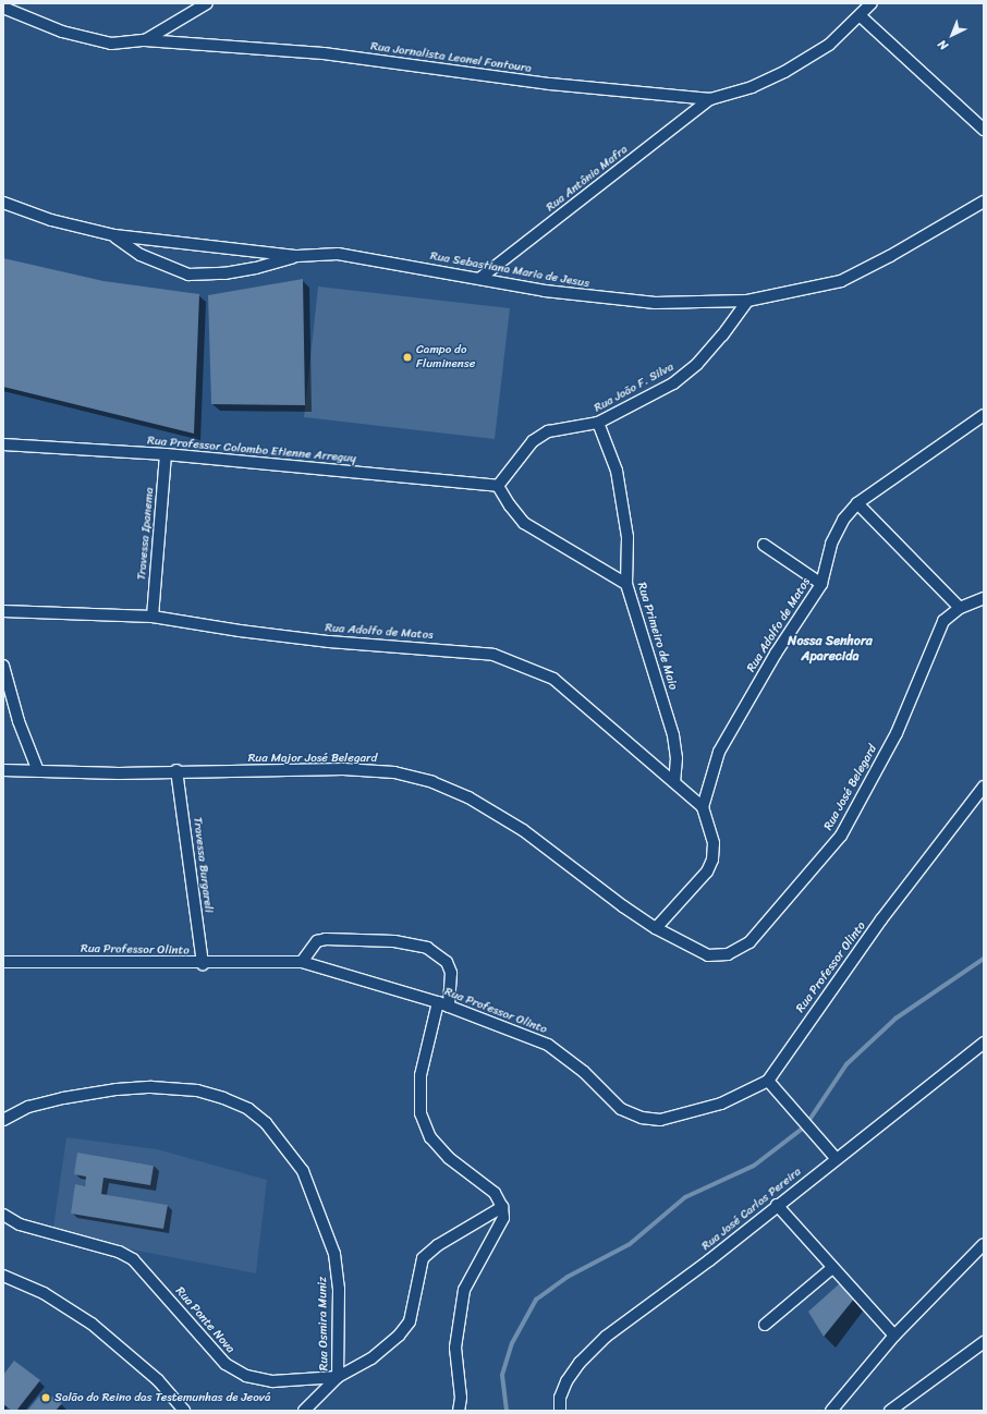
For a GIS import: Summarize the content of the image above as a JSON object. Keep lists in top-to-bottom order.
{
  "streets": {
    "street": [
      "Rua Jornalista Leonel Fontoura",
      "Rua Antônio Mafra",
      "Rua Sebastiana Maria de Jesus",
      "Rua João F. Silva",
      "Rua Professor Colombo Etienne Arreguy",
      "Travessa Ipanema",
      "Rua Adolfo de Matos",
      "Rua Primeiro de Maio",
      "Rua Major José Belegard",
      "Rua José Belegard",
      "Travessa Burgareli",
      "Rua Professor Olinto",
      "Rua José Carlos Pereira",
      "Rua Ponte Nova",
      "Rua Osmira Muniz"
    ]
  },
  "crossings": [
    ["Rua Jornalista Leonel Fontoura", "Rua Antônio Mafra"],
    ["Rua Antônio Mafra", "Rua Sebastiana Maria de Jesus"],
    ["Rua Sebastiana Maria de Jesus", "Rua João F. Silva"],
    ["Rua João F. Silva", "Rua Professor Colombo Etienne Arreguy"],
    ["Rua João F. Silva", "Rua Primeiro de Maio"],
    ["Rua Professor Colombo Etienne Arreguy", "Travessa Ipanema"],
    ["Travessa Ipanema", "Rua Adolfo de Matos"],
    ["Rua Adolfo de Matos", "Rua Primeiro de Maio"],
    ["Rua Major José Belegard", "Rua José Belegard"],
    ["Rua Major José Belegard", "Travessa Burgareli"],
    ["Travessa Burgareli", "Rua Professor Olinto"],
    ["Rua Ponte Nova", "Rua Osmira Muniz"]
  ],
  "districts": ["Nossa Senhora Aparecida"],
  "places": ["Campo do Fluminense", "Salão do Reino das Testemunhas de Jeová"],
  "north": "bottom left"
}
